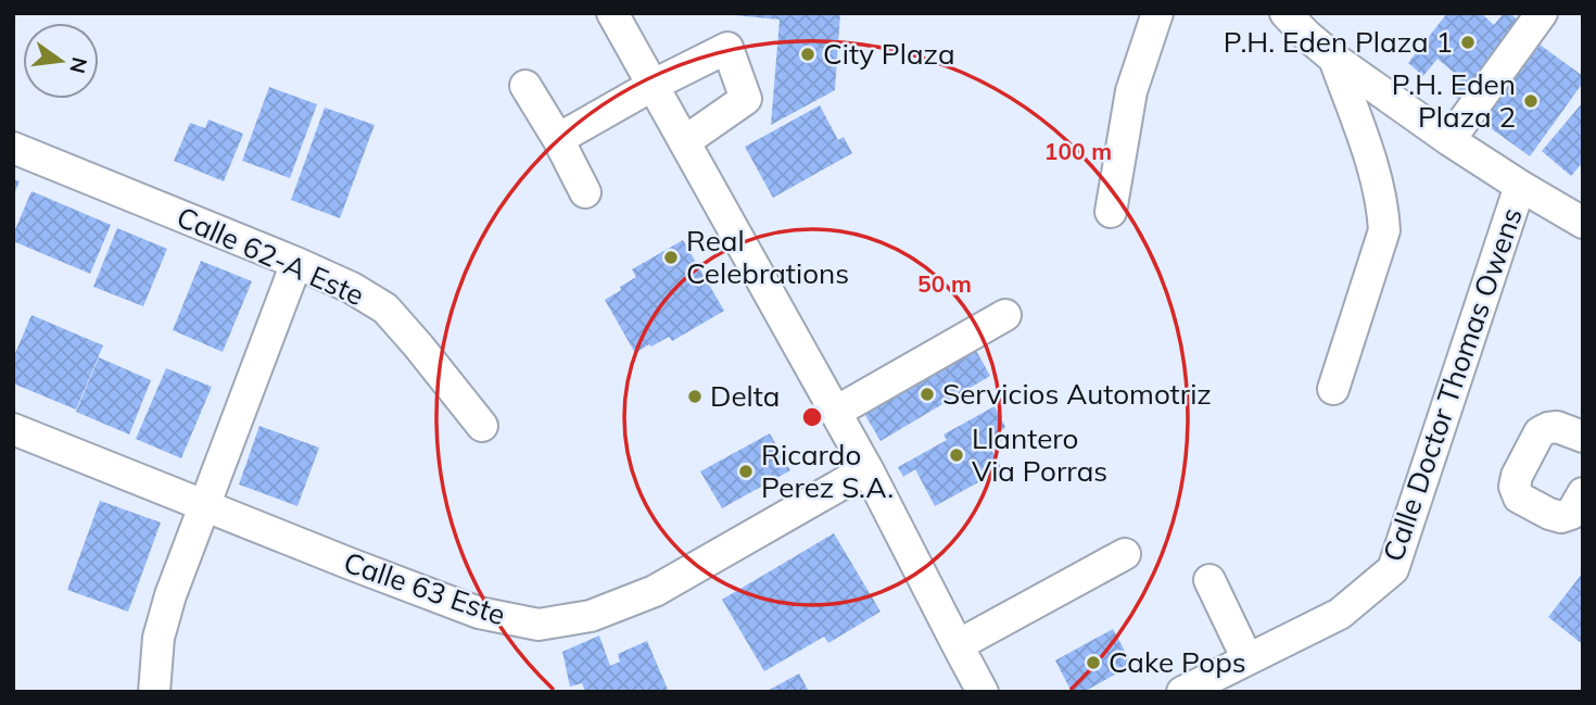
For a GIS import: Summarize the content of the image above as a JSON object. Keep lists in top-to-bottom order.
{
  "streets": {
    "street": ["Calle 62-A Este", "Calle Doctor Thomas Owens", "Calle 63 Este"]
  },
  "places": [
    "P.H. Eden Plaza 1",
    "City Plaza",
    "P.H. Eden Plaza 2",
    "Real Celebrations",
    "Servicios Automotriz",
    "Delta",
    "Llantero Via Porras",
    "Ricardo Perez S.A.",
    "Cake Pops"
  ],
  "north": "right",
  "rings": ["100 m", "50 m"]
}
